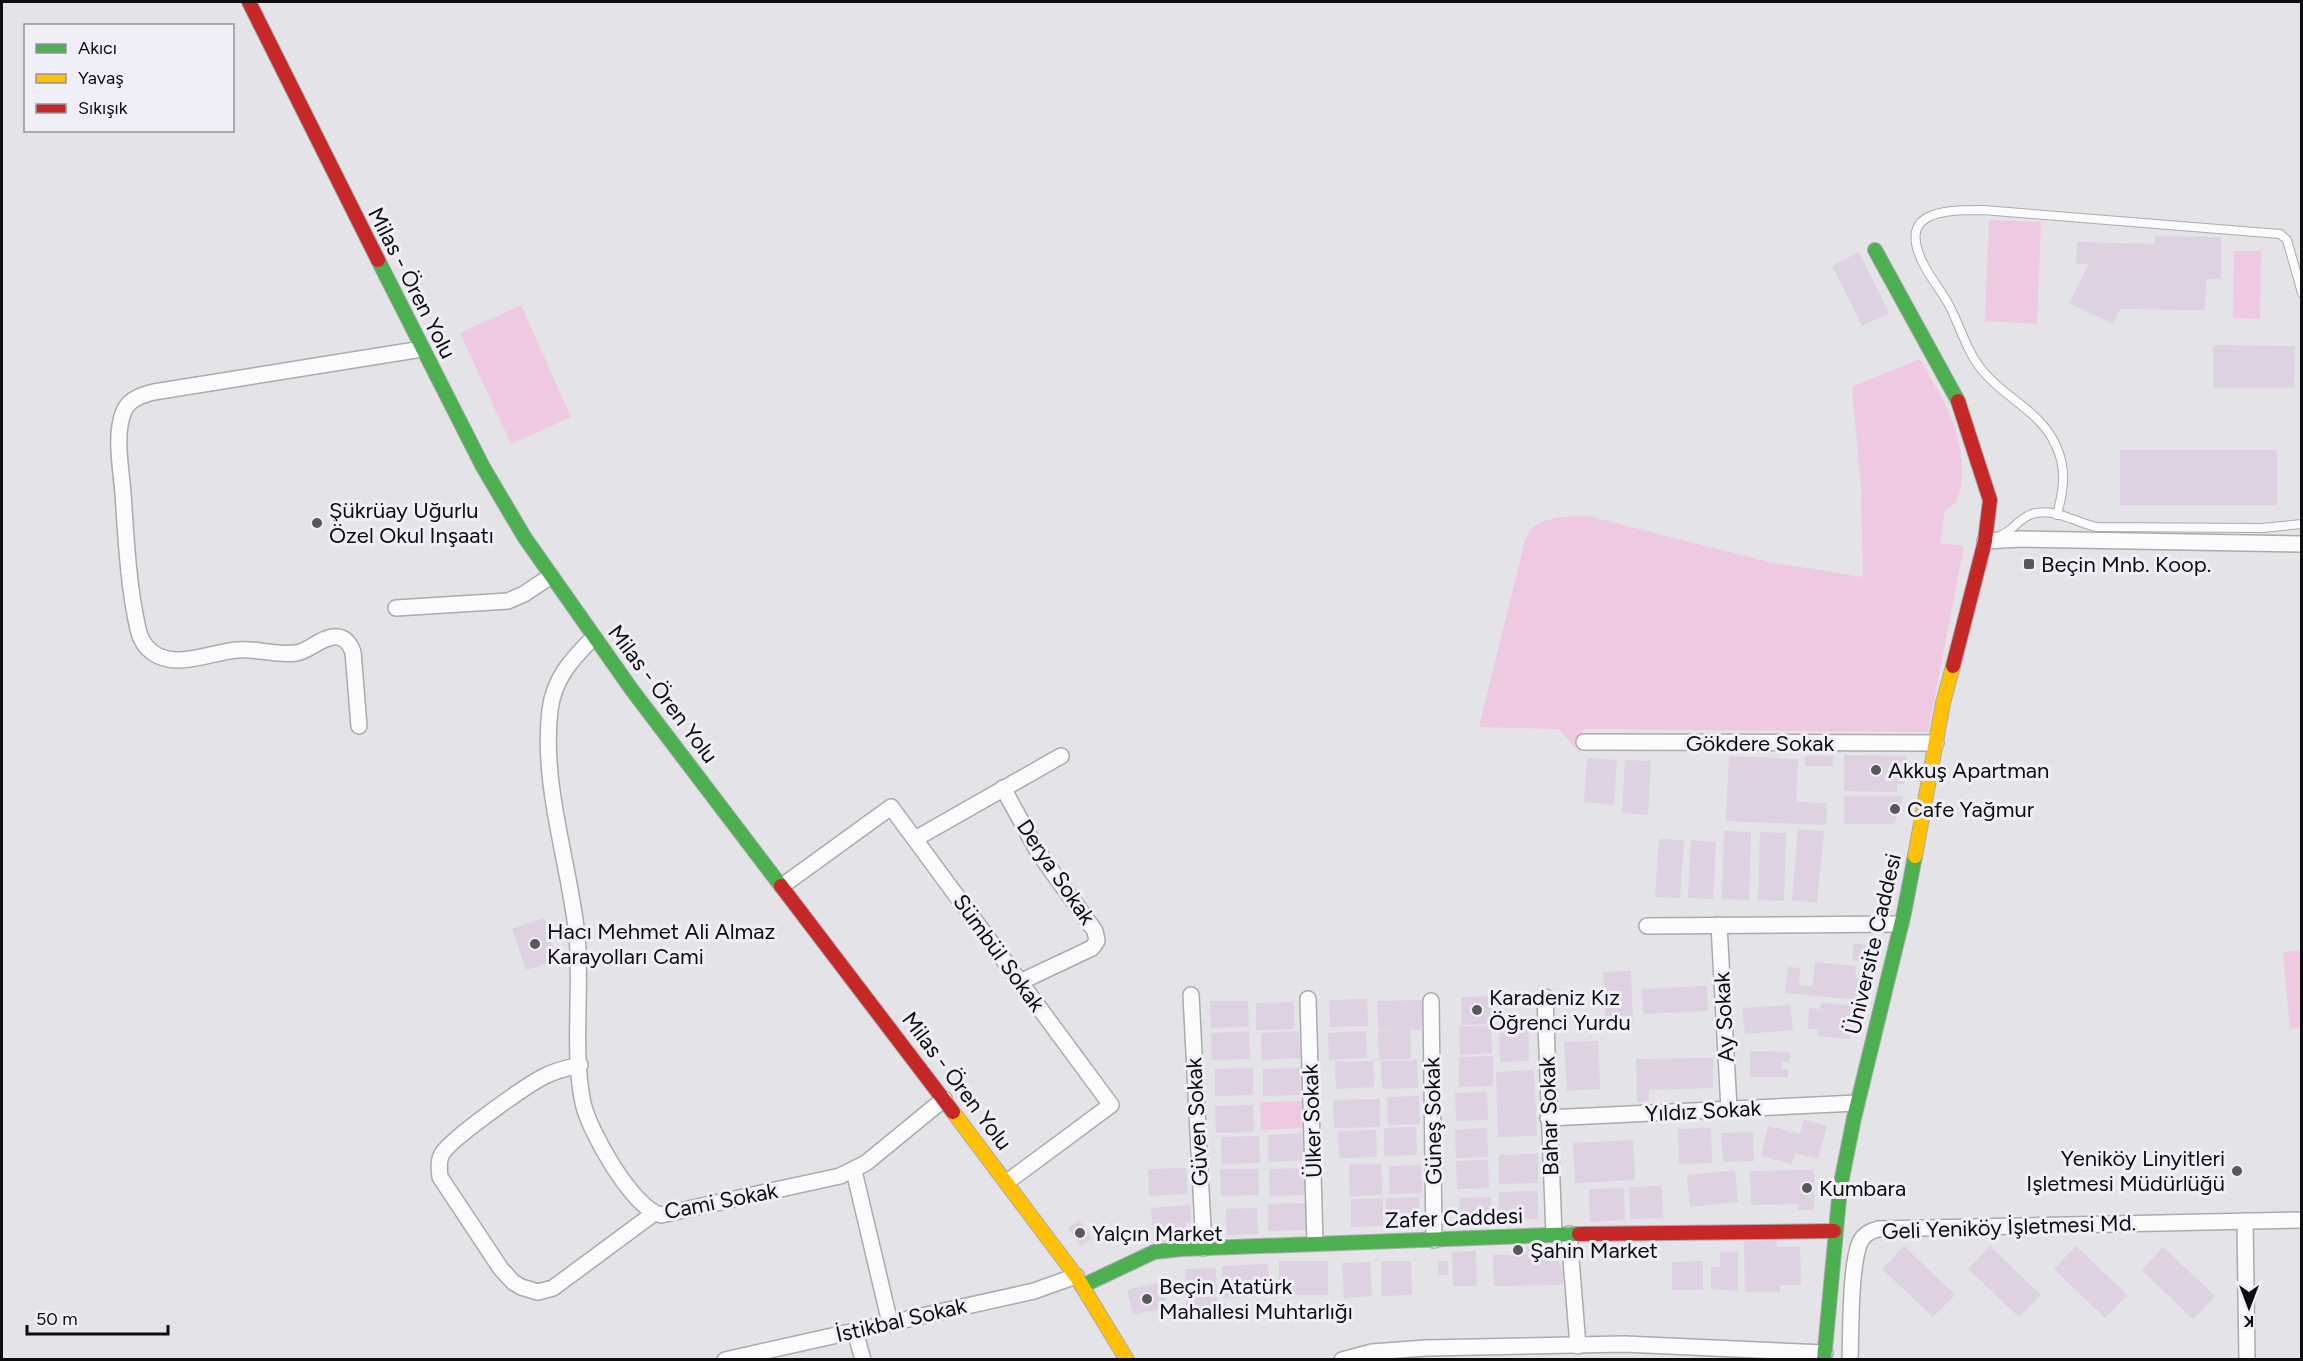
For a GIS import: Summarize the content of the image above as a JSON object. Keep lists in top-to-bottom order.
{
  "streets": {
    "street": [
      "Milas - Ören Yolu",
      "Gökdere Sokak",
      "Derya Sokak",
      "Üniversite Caddesi",
      "Sümbül Sokak",
      "Ay Sokak",
      "Yıldız Sokak",
      "Bahar Sokak",
      "Ülker Sokak",
      "Güneş Sokak",
      "Güven Sokak",
      "Cami Sokak",
      "Zafer Caddesi",
      "Geli Yeniköy İşletmesi Md.",
      "İstikbal Sokak"
    ]
  },
  "crossings": [
    ["Milas - Ören Yolu", "Sümbül Sokak"],
    ["Milas - Ören Yolu", "Cami Sokak"],
    ["Milas - Ören Yolu", "Zafer Caddesi"],
    ["Milas - Ören Yolu", "İstikbal Sokak"],
    ["Gökdere Sokak", "Üniversite Caddesi"],
    ["Derya Sokak", "Sümbül Sokak"],
    ["Üniversite Caddesi", "Yıldız Sokak"],
    ["Üniversite Caddesi", "Zafer Caddesi"],
    ["Ay Sokak", "Yıldız Sokak"],
    ["Yıldız Sokak", "Bahar Sokak"],
    ["Bahar Sokak", "Zafer Caddesi"],
    ["Ülker Sokak", "Zafer Caddesi"],
    ["Güneş Sokak", "Zafer Caddesi"],
    ["Güven Sokak", "Zafer Caddesi"],
    ["Zafer Caddesi", "İstikbal Sokak"]
  ],
  "places": {
    "other": [
      "Şükrüay Uğurlu Özel Okul Inşaatı",
      "Akkuş Apartman",
      "Cafe Yağmur",
      "Hacı Mehmet Ali Almaz Karayolları Cami",
      "Karadeniz Kız Öğrenci Yurdu",
      "Yeniköy Linyitleri Işletmesi Müdürlüğü",
      "Kumbara",
      "Yalçın Market",
      "Şahin Market",
      "Beçin Atatürk Mahallesi Muhtarlığı"
    ],
    "transit": ["Beçin Mnb. Koop."]
  },
  "legend": ["Akıcı", "Yavaş", "Sıkışık"],
  "scale_bar": "50 m",
  "north": "bottom"
}
